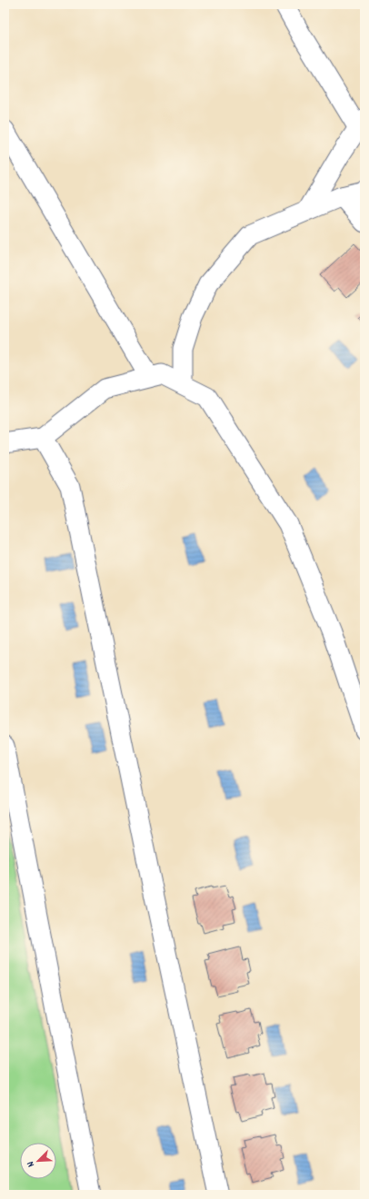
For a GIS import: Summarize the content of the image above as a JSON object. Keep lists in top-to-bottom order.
{
  "north": "bottom left"
}
